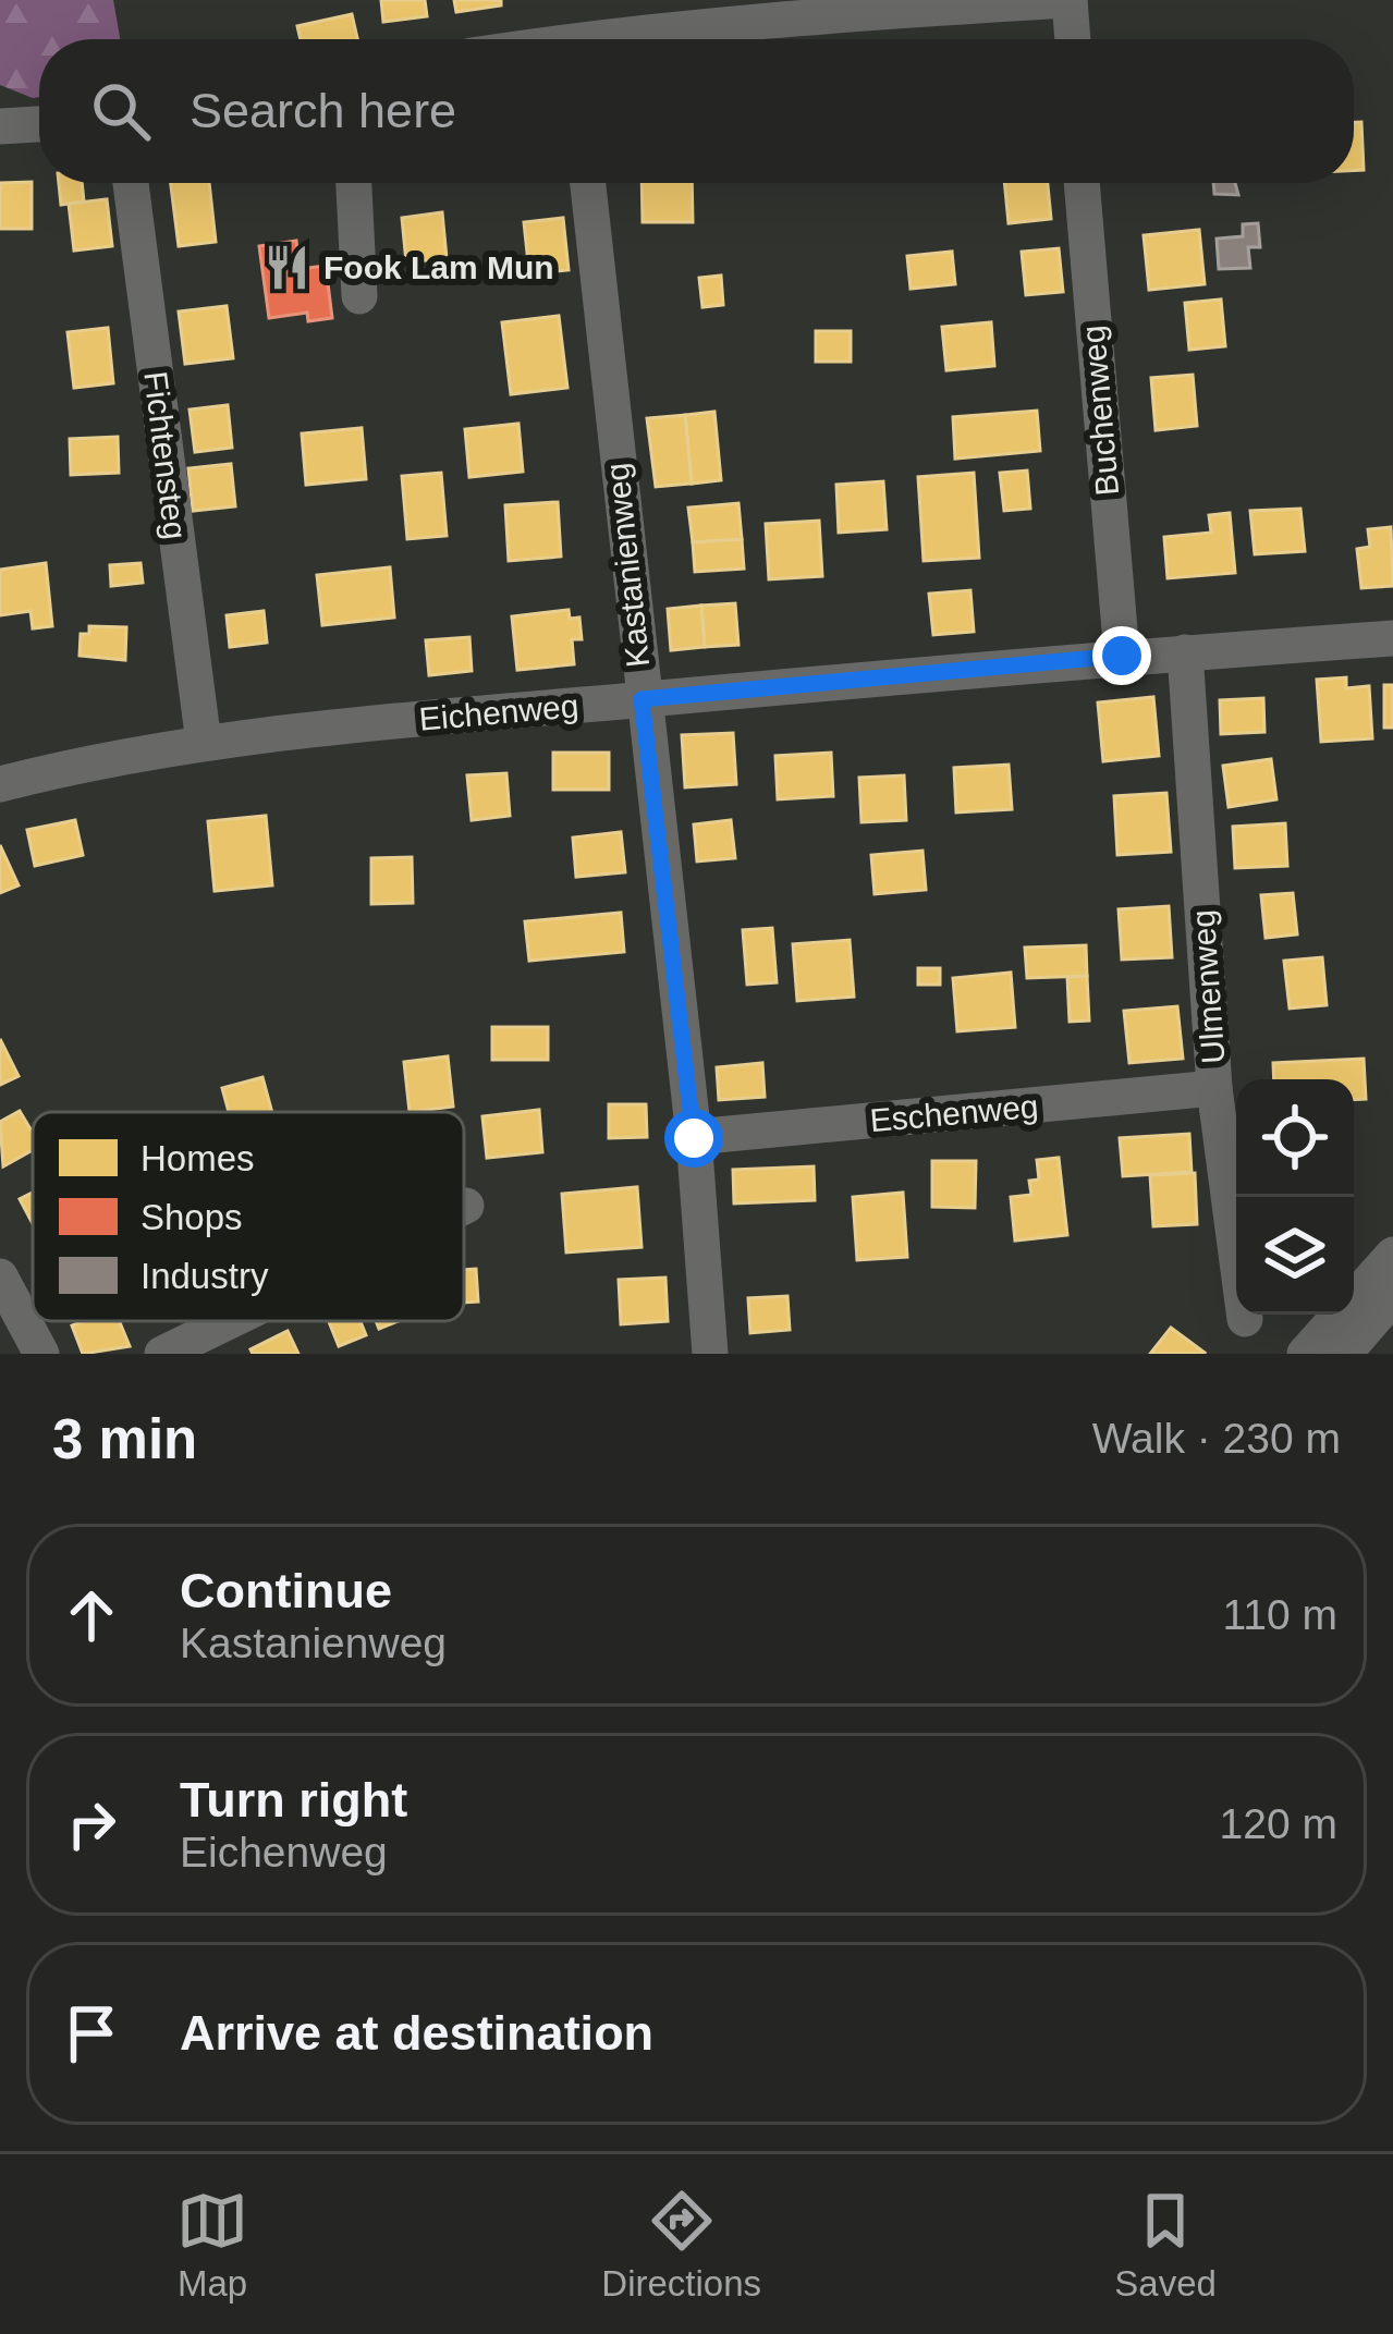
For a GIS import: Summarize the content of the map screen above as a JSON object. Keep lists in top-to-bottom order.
{
  "streets": {
    "street": [
      "Buchenweg",
      "Fichtensteg",
      "Kastanienweg",
      "Eichenweg",
      "Ulmenweg",
      "Eschenweg"
    ]
  },
  "crossings": [
    ["Buchenweg", "Eichenweg"],
    ["Fichtensteg", "Eichenweg"],
    ["Kastanienweg", "Eichenweg"],
    ["Kastanienweg", "Eschenweg"],
    ["Eichenweg", "Ulmenweg"],
    ["Ulmenweg", "Eschenweg"]
  ],
  "places": {
    "restaurant": ["Fook Lam Mun"]
  },
  "legend": ["Homes", "Shops", "Industry"],
  "page": {
    "search": "Search here",
    "heading": ["3 min", "Walk · 230 m"],
    "list": [
      ["Continue", "Kastanienweg", "110 m"],
      ["Turn right", "Eichenweg", "120 m"],
      "Arrive at destination"
    ],
    "nav": ["Map", "Directions", "Saved"]
  }
}
